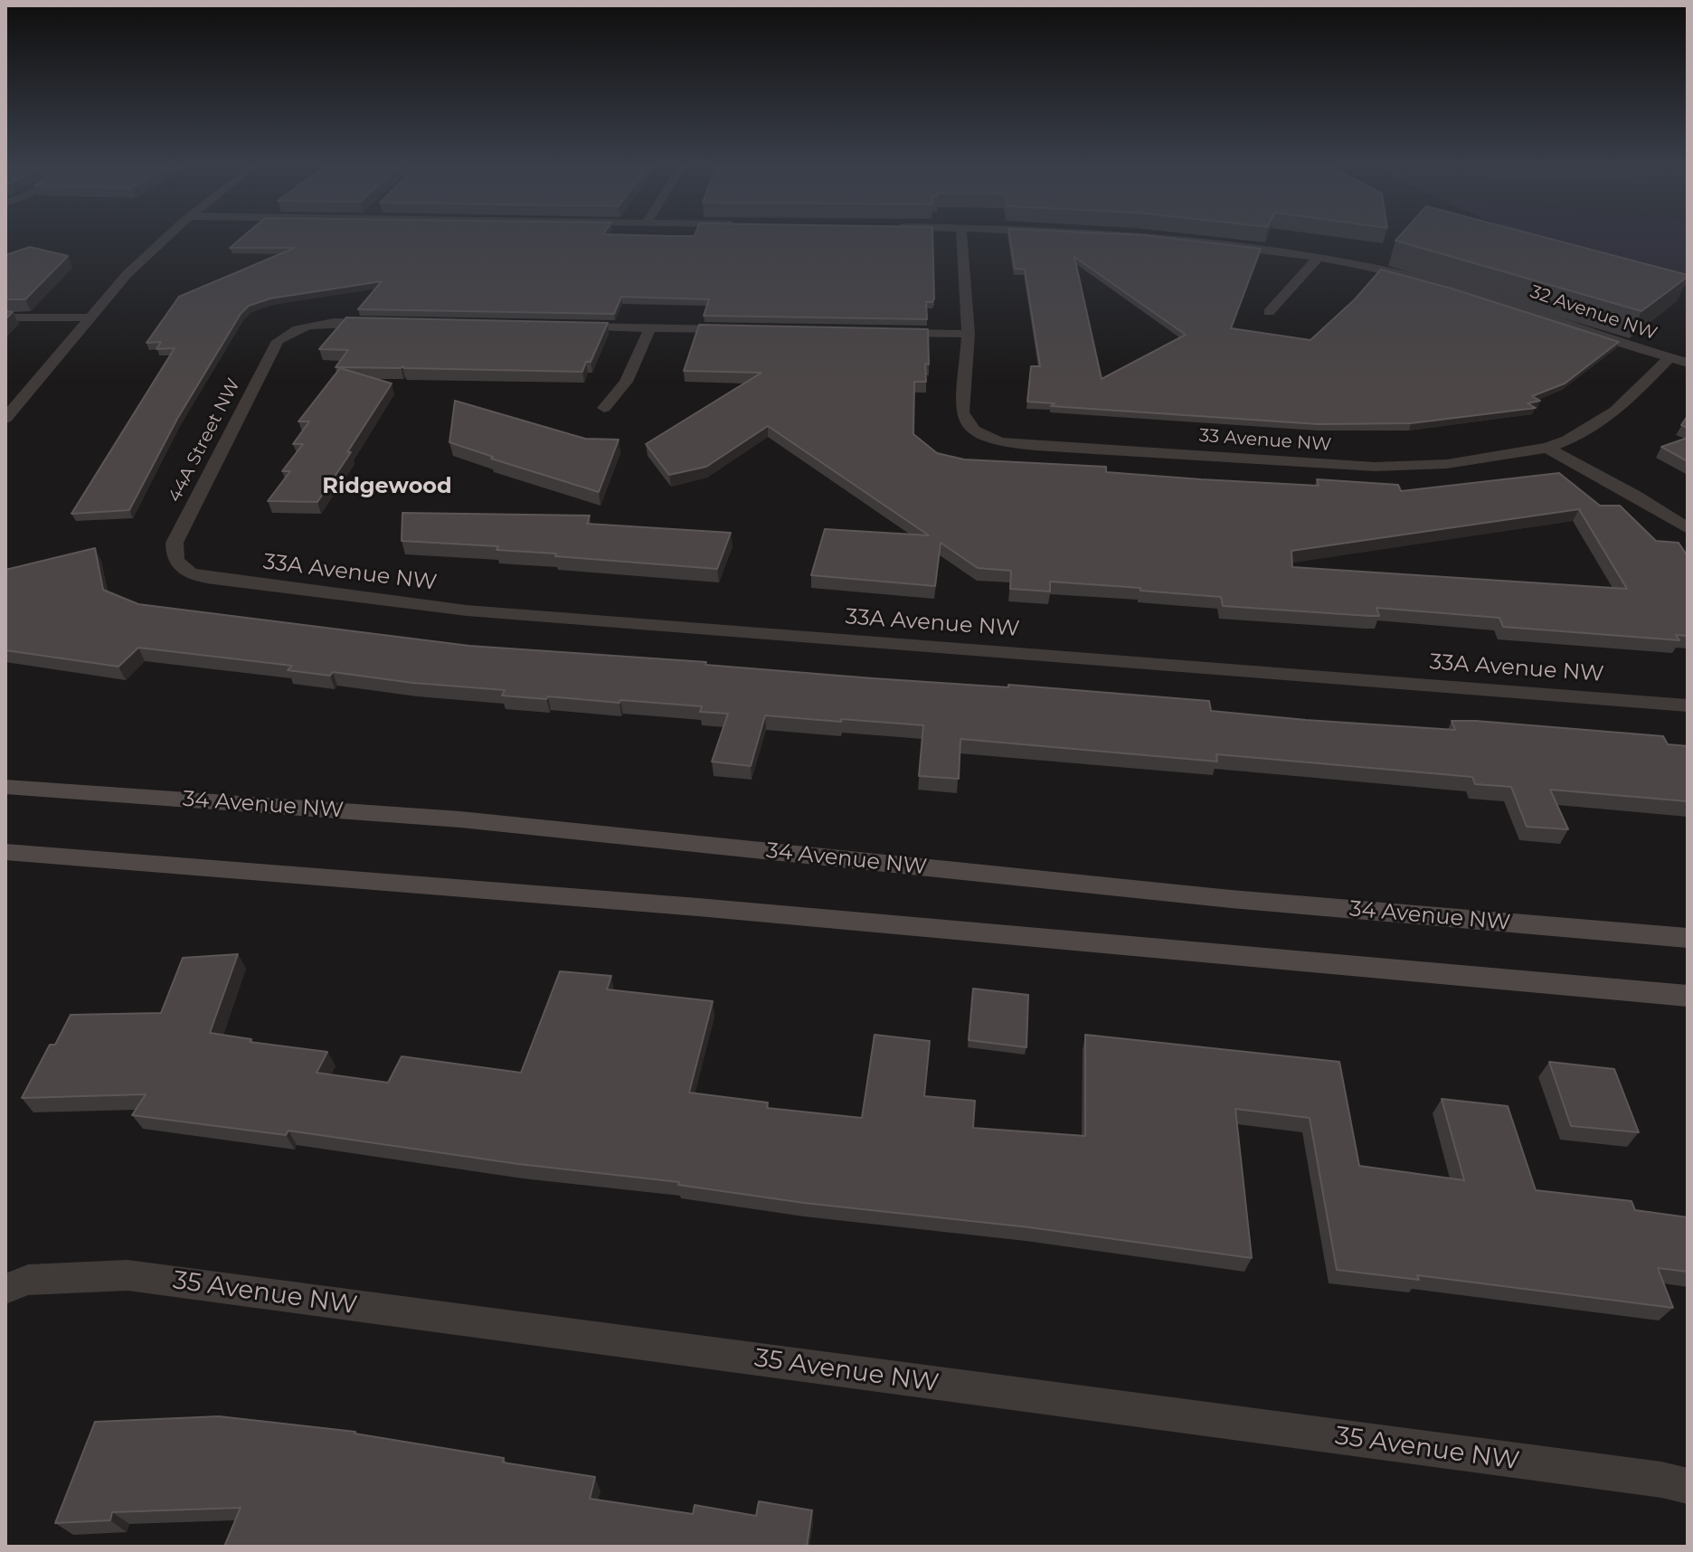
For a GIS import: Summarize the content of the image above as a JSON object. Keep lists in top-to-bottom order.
{
  "streets": {
    "main road": ["34 Avenue NW"],
    "street": [
      "32 Avenue NW",
      "44A Street NW",
      "33 Avenue NW",
      "33A Avenue NW",
      "35 Avenue NW"
    ]
  },
  "crossings": [
    ["32 Avenue NW", "33 Avenue NW"],
    ["44A Street NW", "33A Avenue NW"]
  ],
  "districts": ["Ridgewood"]
}
